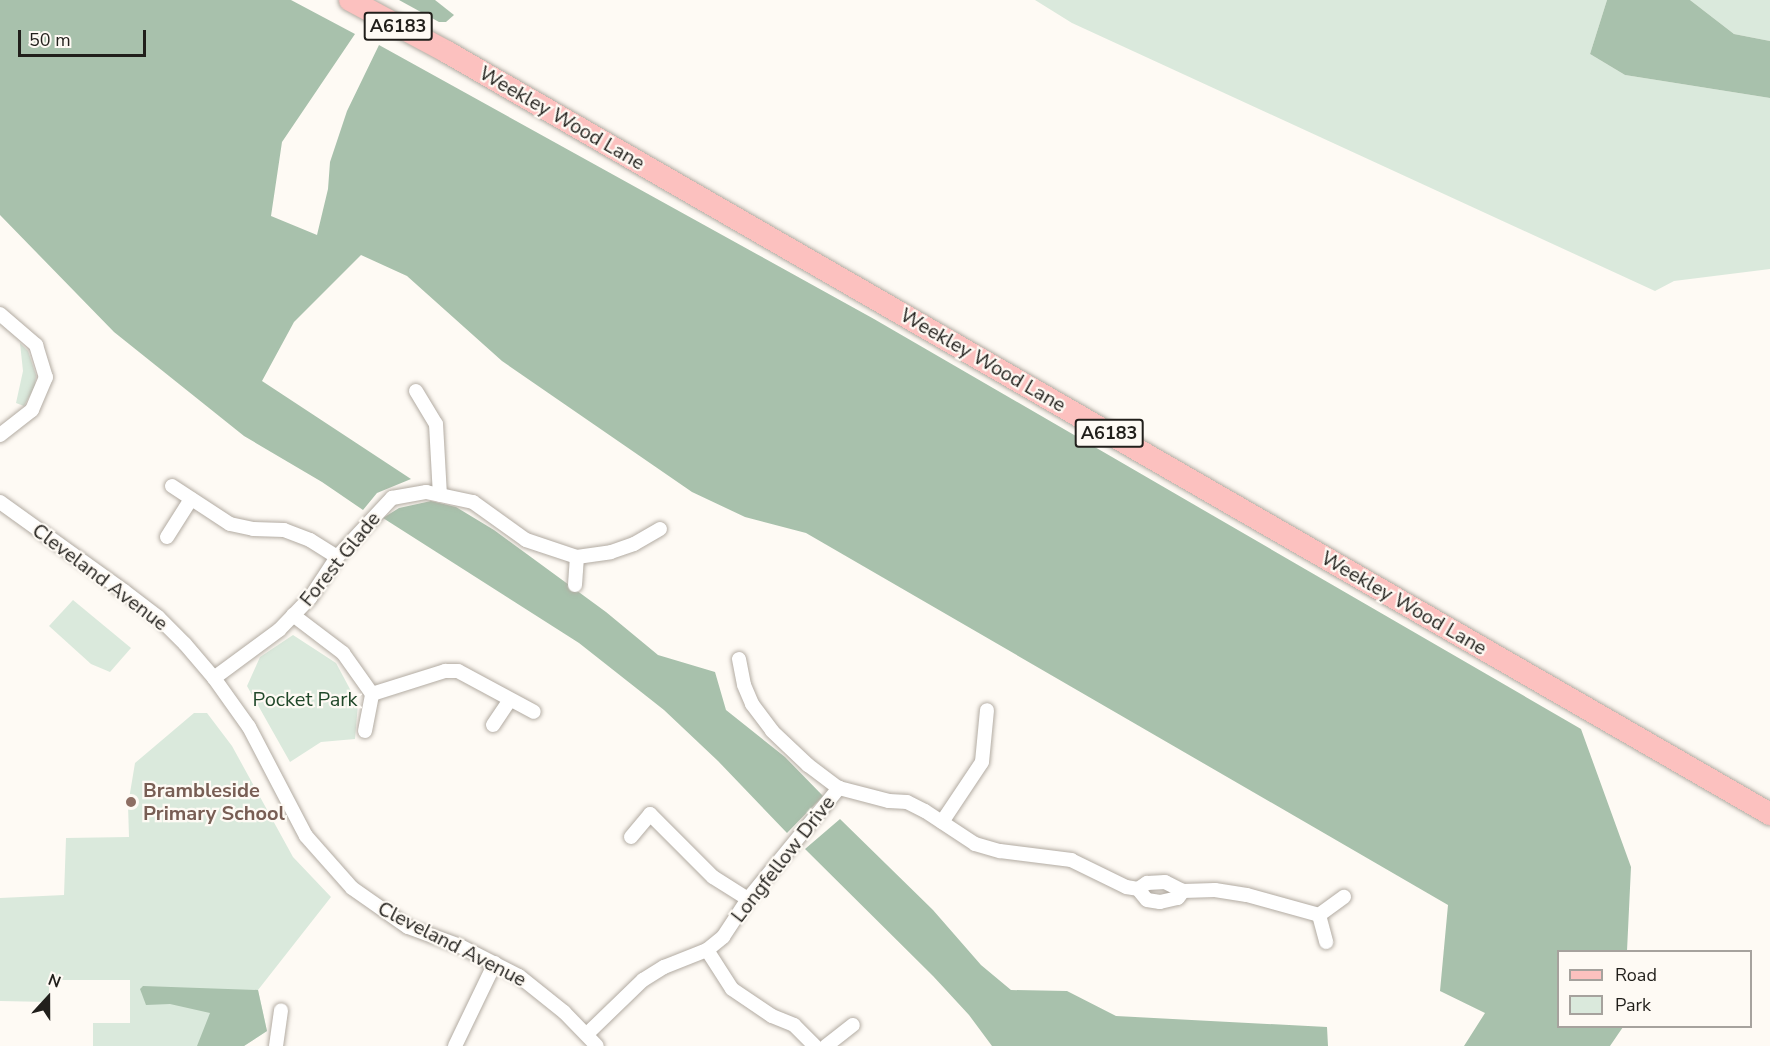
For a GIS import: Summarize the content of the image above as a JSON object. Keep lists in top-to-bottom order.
{
  "streets": {
    "main road": ["A6183", "Weekley Wood Lane"],
    "street": ["Forest Glade", "Cleveland Avenue", "Longfellow Drive"]
  },
  "crossings": [
    ["Forest Glade", "Cleveland Avenue"],
    ["Cleveland Avenue", "Longfellow Drive"]
  ],
  "parks": ["Pocket Park"],
  "places": ["Brambleside Primary School"],
  "legend": ["Road", "Park"],
  "scale_bar": "50 m",
  "north": "top"
}
